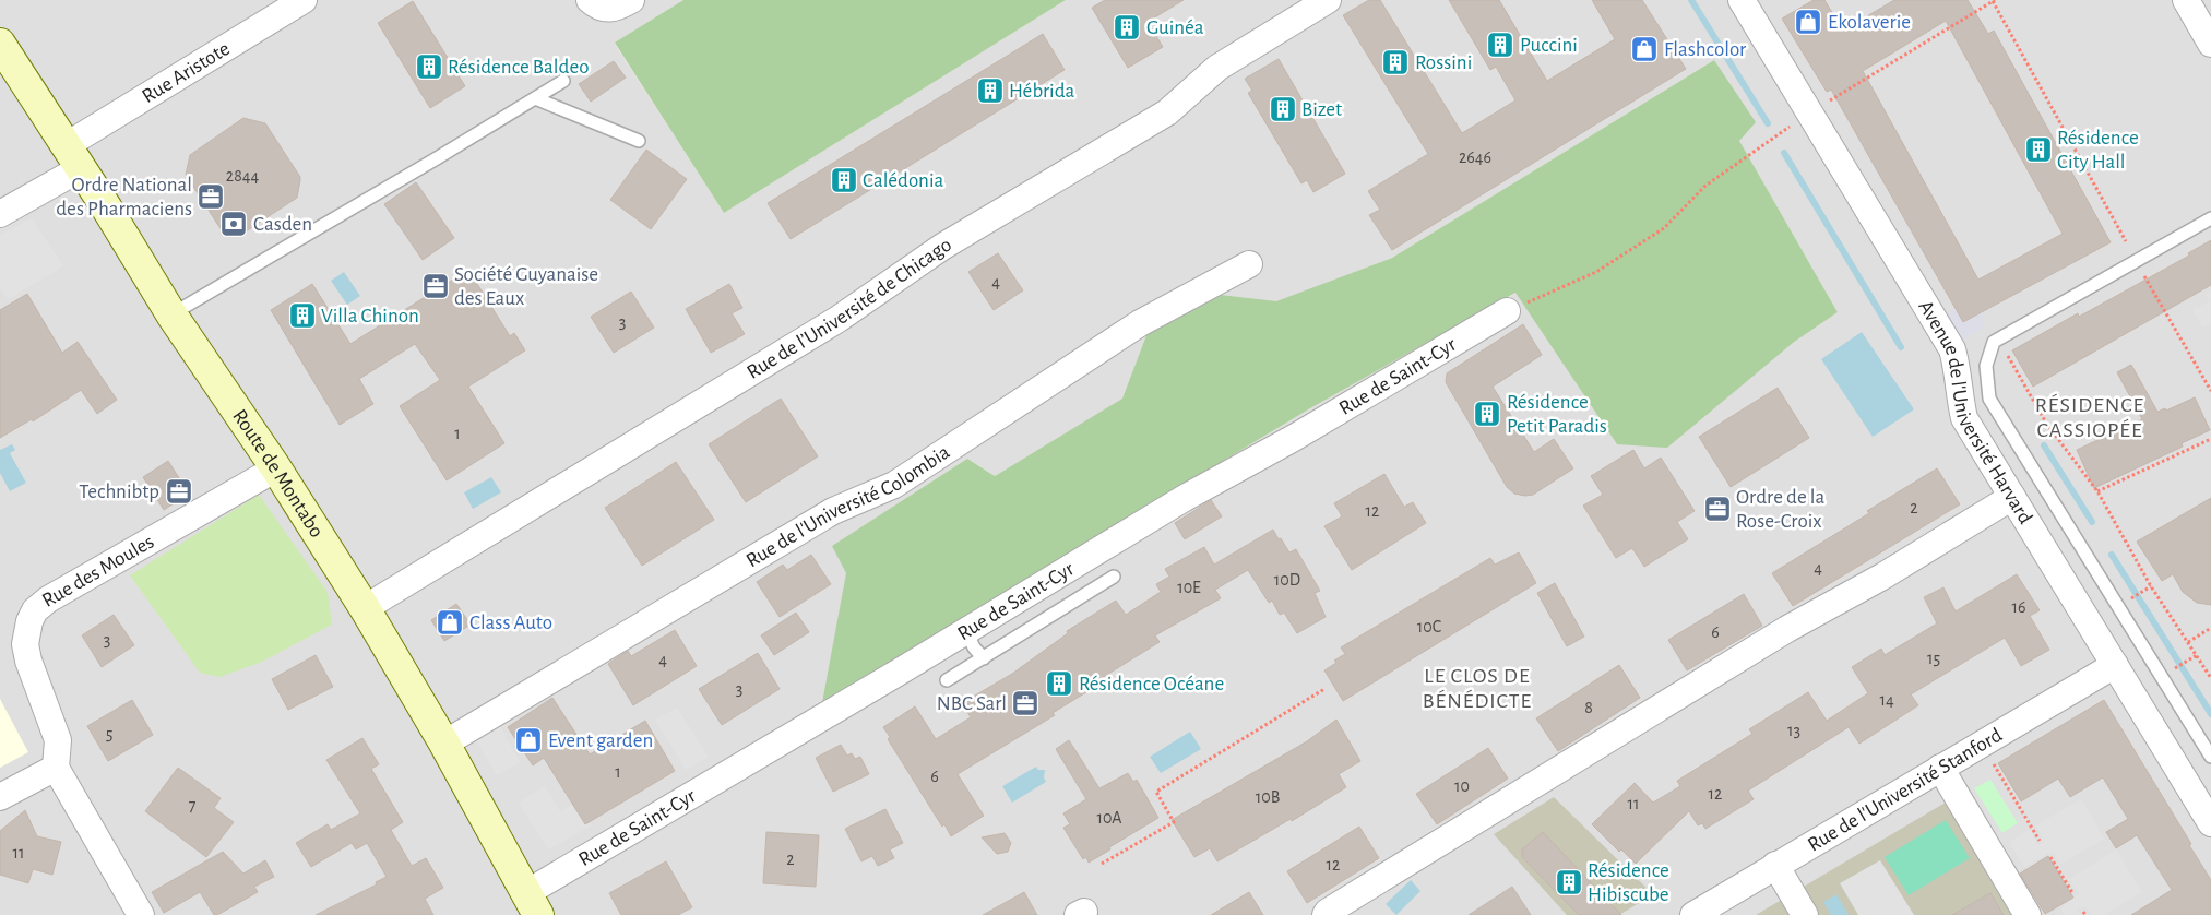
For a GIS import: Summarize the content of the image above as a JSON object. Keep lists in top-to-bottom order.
{
  "streets": {
    "main road": ["Route de Montabo"],
    "street": [
      "Rue Aristote",
      "Rue de l’Université de Chicago",
      "Rue de Saint-Cyr",
      "Avenue de l'Université Harvard",
      "Rue de l'Université Colombia",
      "Rue des Moules",
      "Rue de l'Université Stanford"
    ]
  },
  "crossings": [
    ["Rue Aristote", "Route de Montabo"],
    ["Rue de l’Université de Chicago", "Route de Montabo"],
    ["Rue de Saint-Cyr", "Route de Montabo"],
    ["Avenue de l'Université Harvard", "Rue de l'Université Stanford"],
    ["Route de Montabo", "Rue de l'Université Colombia"],
    ["Route de Montabo", "Rue des Moules"]
  ],
  "districts": ["RÉSIDENCE CASSIOPÉE", "LE CLOS DE BÉNÉDICTE"],
  "places": {
    "shop": [
      "Ekolaverie",
      "Flashcolor",
      "Class Auto",
      "Event garden"
    ],
    "building": [
      "Guinéa",
      "Puccini",
      "Rossini",
      "Résidence Baldeo",
      "Hébrida",
      "Bizet",
      "Résidence City Hall",
      "Calédonia",
      "Villa Chinon",
      "Résidence Petit Paradis",
      "Résidence Océane",
      "Résidence Hibiscube"
    ],
    "office": [
      "Ordre National des Pharmaciens",
      "Société Guyanaise des Eaux",
      "Technibtp",
      "Ordre de la Rose-Croix",
      "NBC Sarl"
    ],
    "bank": ["Casden"]
  },
  "house_numbers": [
    "2646",
    "2844",
    "4",
    "3",
    "1",
    "2",
    "12",
    "4",
    "10D",
    "10E",
    "16",
    "10C",
    "6",
    "3",
    "15",
    "4",
    "3",
    "14",
    "8",
    "13",
    "5",
    "1",
    "6",
    "10",
    "12",
    "10B",
    "11",
    "7",
    "10A",
    "11",
    "2",
    "12"
  ]
}
